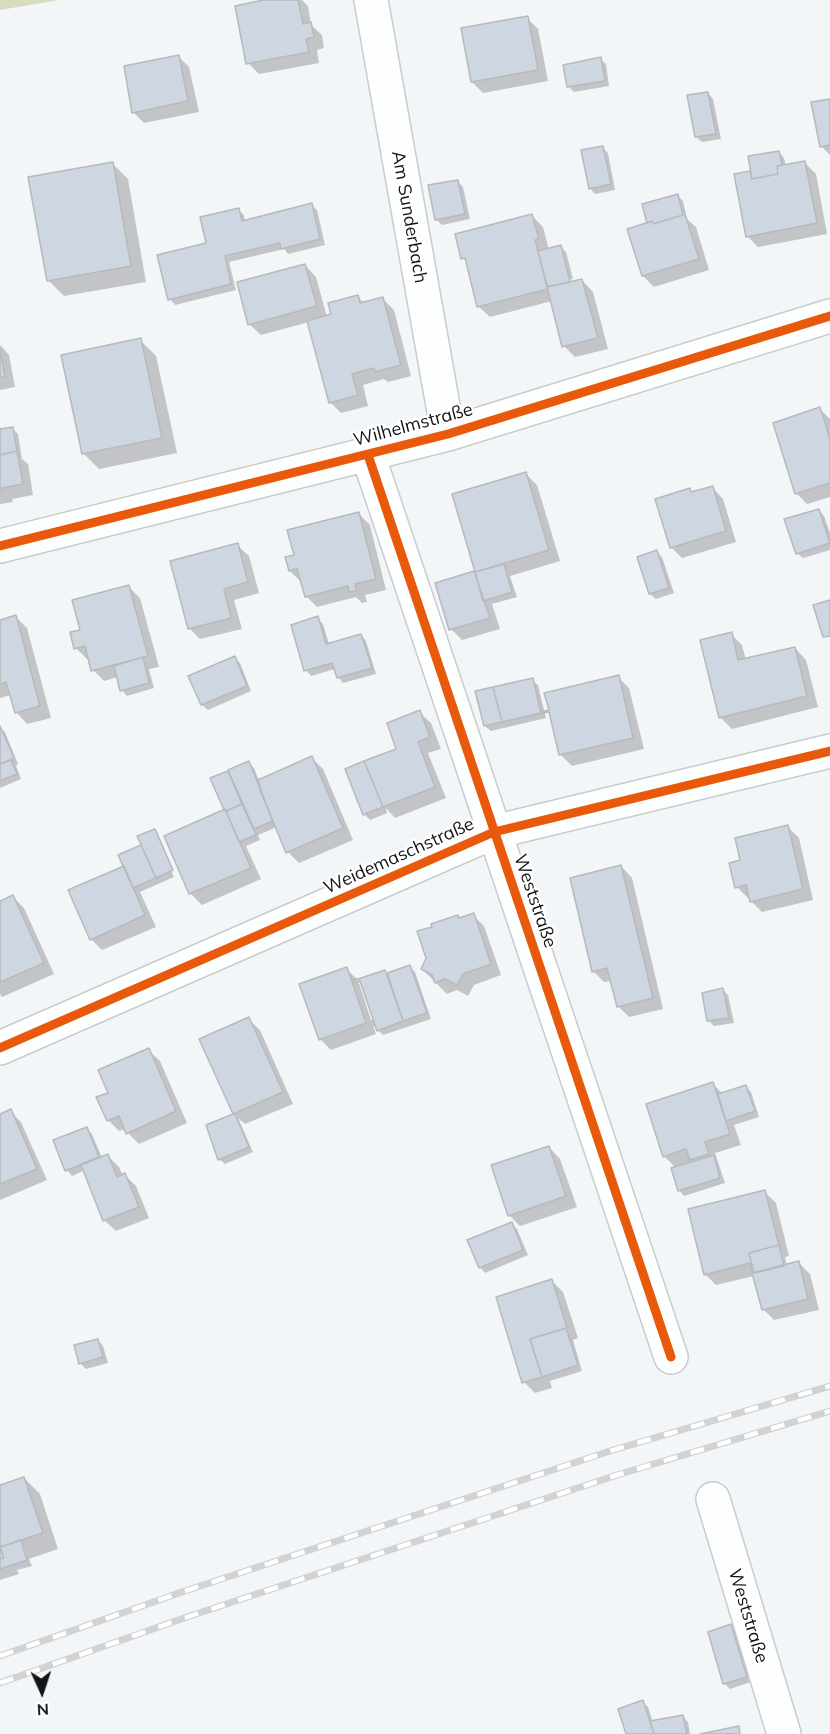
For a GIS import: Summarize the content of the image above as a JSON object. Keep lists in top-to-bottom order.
{
  "streets": {
    "street": [
      "Am Sunderbach",
      "Wilhelmstraße",
      "Weidemaschstraße",
      "Weststraße"
    ]
  },
  "crossings": [
    ["Am Sunderbach", "Wilhelmstraße"],
    ["Wilhelmstraße", "Weststraße"],
    ["Weidemaschstraße", "Weststraße"]
  ],
  "north": "bottom"
}
